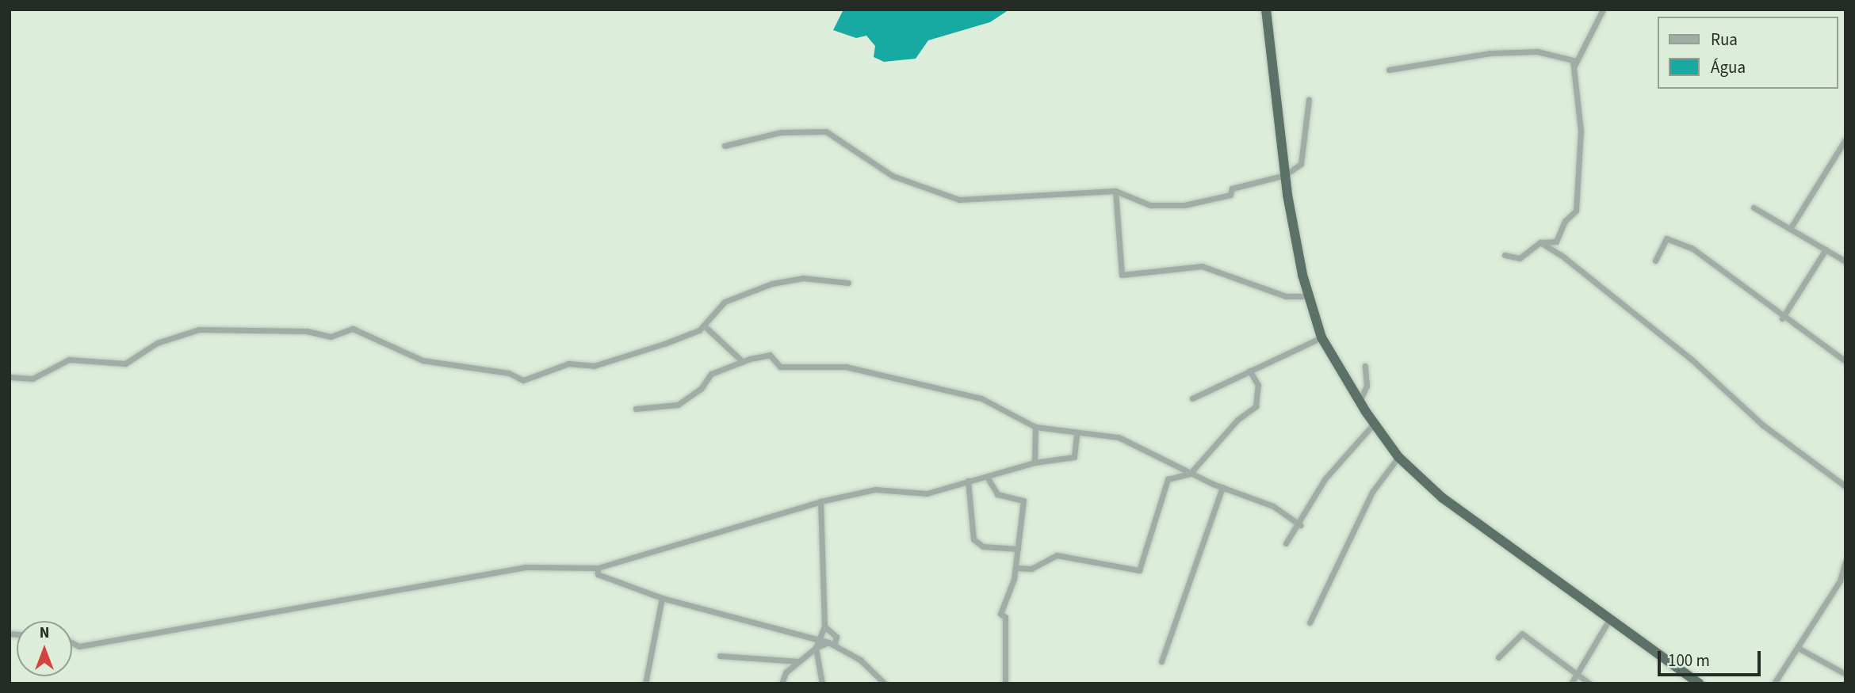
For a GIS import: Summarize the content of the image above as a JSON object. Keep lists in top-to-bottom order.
{
  "legend": ["Rua", "Água"],
  "scale_bar": "100 m",
  "north": "top"
}
